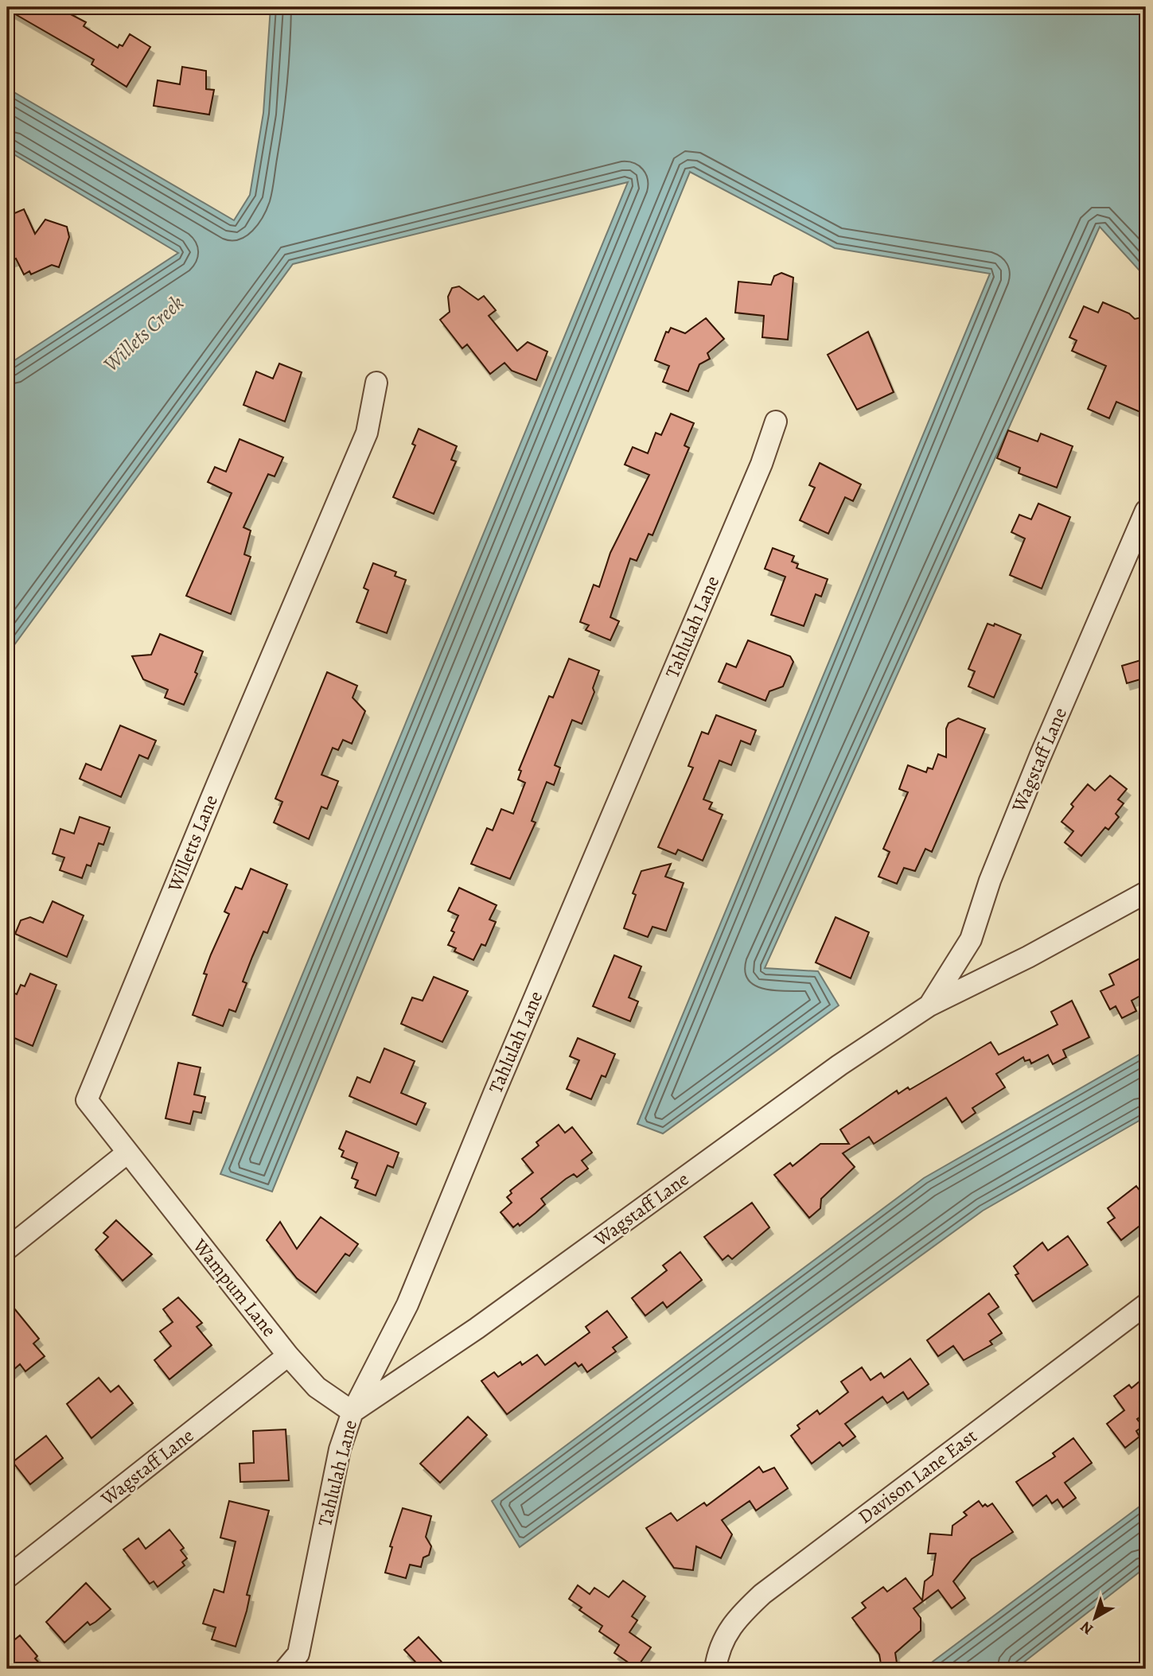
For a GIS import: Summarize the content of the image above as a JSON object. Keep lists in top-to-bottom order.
{
  "streets": {
    "street": [
      "Tahlulah Lane",
      "Wagstaff Lane",
      "Willetts Lane",
      "Wampum Lane",
      "Davison Lane East"
    ]
  },
  "crossings": [
    ["Tahlulah Lane", "Wagstaff Lane"],
    ["Tahlulah Lane", "Wampum Lane"],
    ["Wagstaff Lane", "Wampum Lane"],
    ["Willetts Lane", "Wampum Lane"]
  ],
  "water": ["Willets Creek"],
  "north": "bottom left"
}
